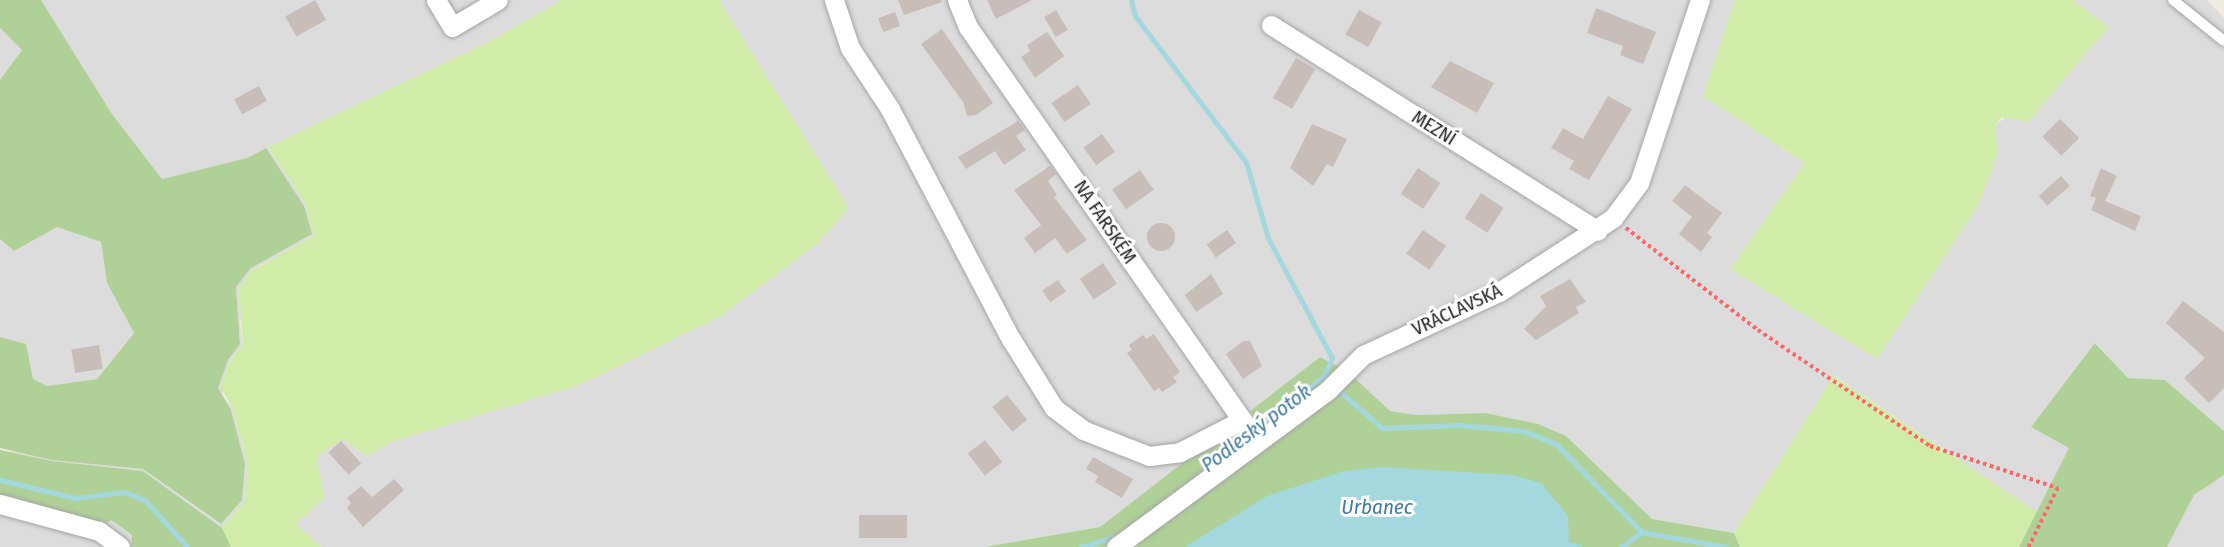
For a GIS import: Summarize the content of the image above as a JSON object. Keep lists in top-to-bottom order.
{
  "streets": {
    "street": ["MEZNÍ", "NA FARSKÉM", "VRÁCLAVSKÁ"]
  },
  "crossings": [
    ["MEZNÍ", "VRÁCLAVSKÁ"],
    ["NA FARSKÉM", "VRÁCLAVSKÁ"]
  ],
  "water": ["Podleský potok", "Urbanec"]
}
